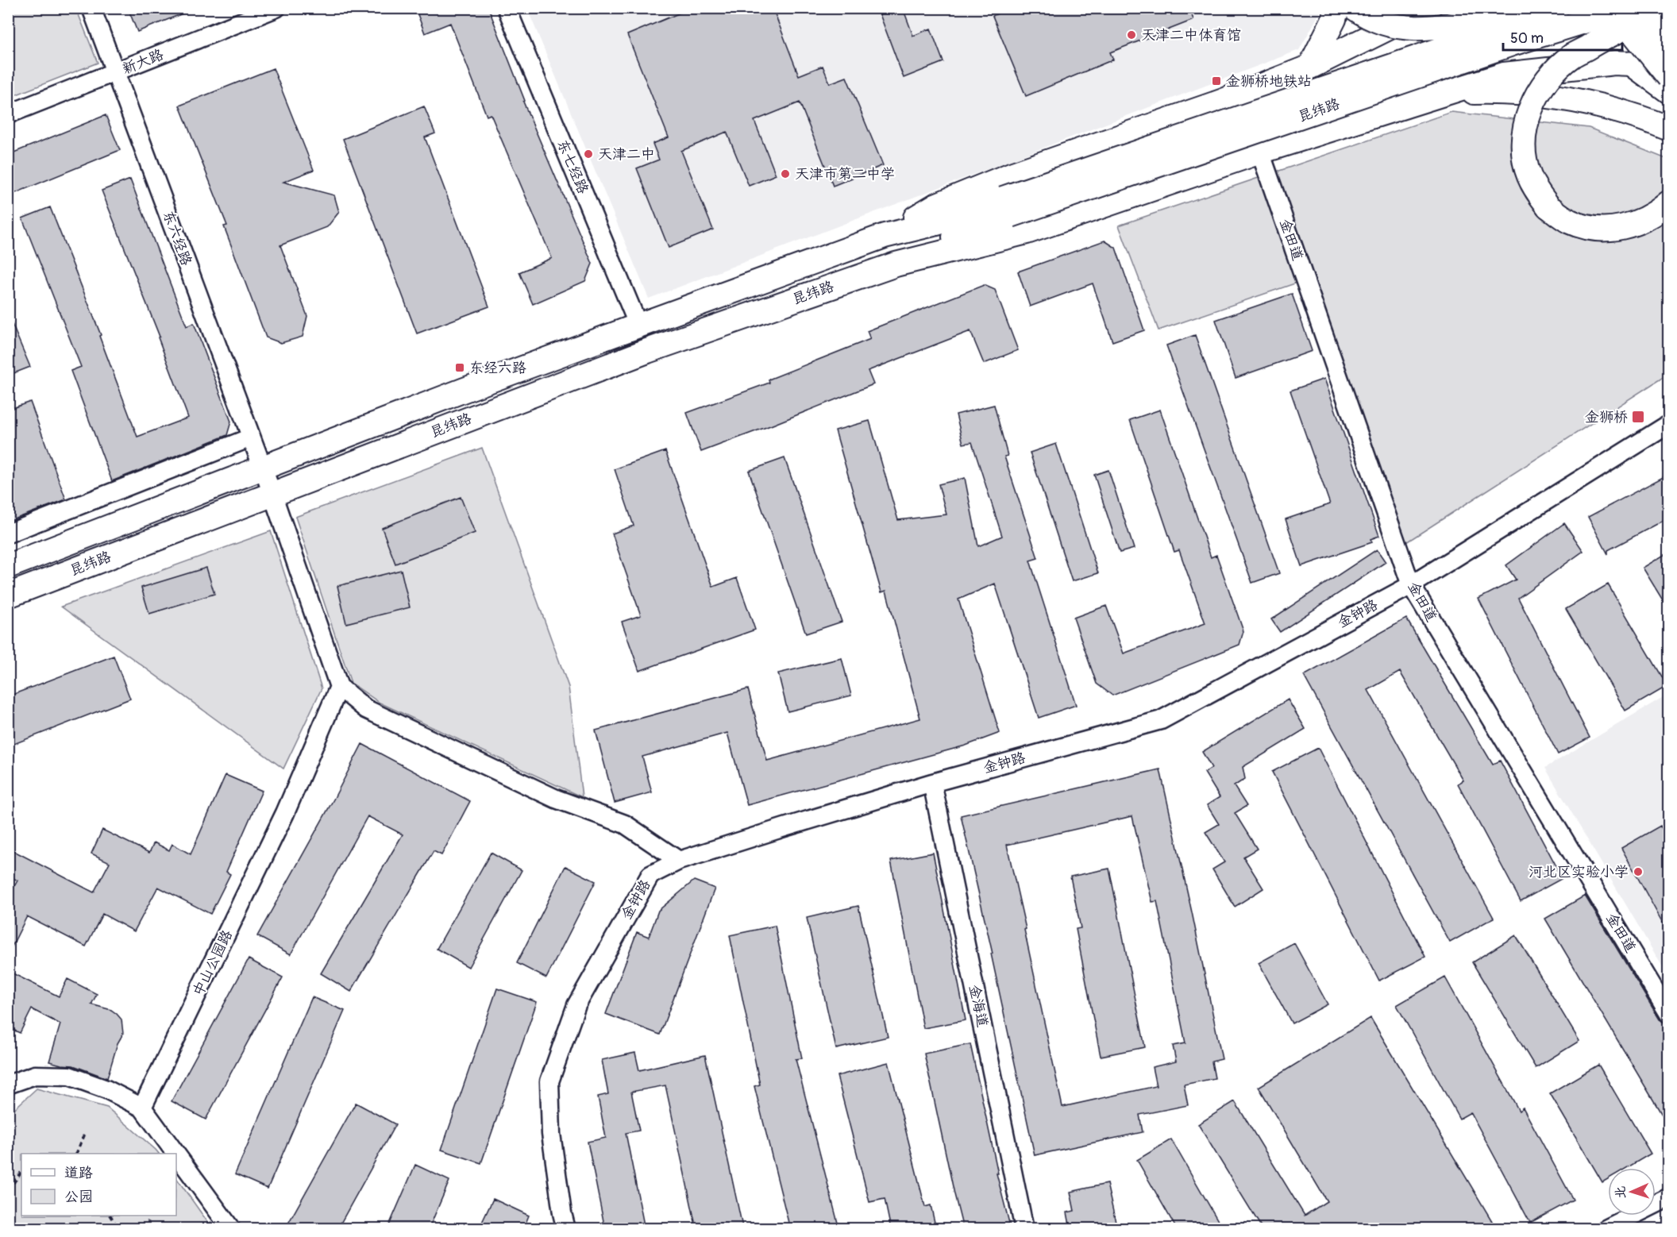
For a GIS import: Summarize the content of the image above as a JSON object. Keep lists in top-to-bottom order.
{
  "streets": {
    "main road": ["昆纬路"],
    "street": [
      "新大路",
      "东七经路",
      "东六经路",
      "金田道",
      "金钟路",
      "中山公园路",
      "金海道"
    ]
  },
  "crossings": [
    ["新大路", "东六经路"],
    ["昆纬路", "东七经路"],
    ["昆纬路", "东六经路"],
    ["东六经路", "中山公园路"],
    ["金田道", "金钟路"],
    ["金钟路", "金海道"]
  ],
  "places": {
    "other": [
      "天津二中体育馆",
      "天津二中",
      "天津市第二中学",
      "河北区实验小学"
    ],
    "transit": ["金狮桥地铁站", "东经六路", "金狮桥"]
  },
  "legend": ["道路", "公园"],
  "scale_bar": "50 m",
  "north": "left"
}
